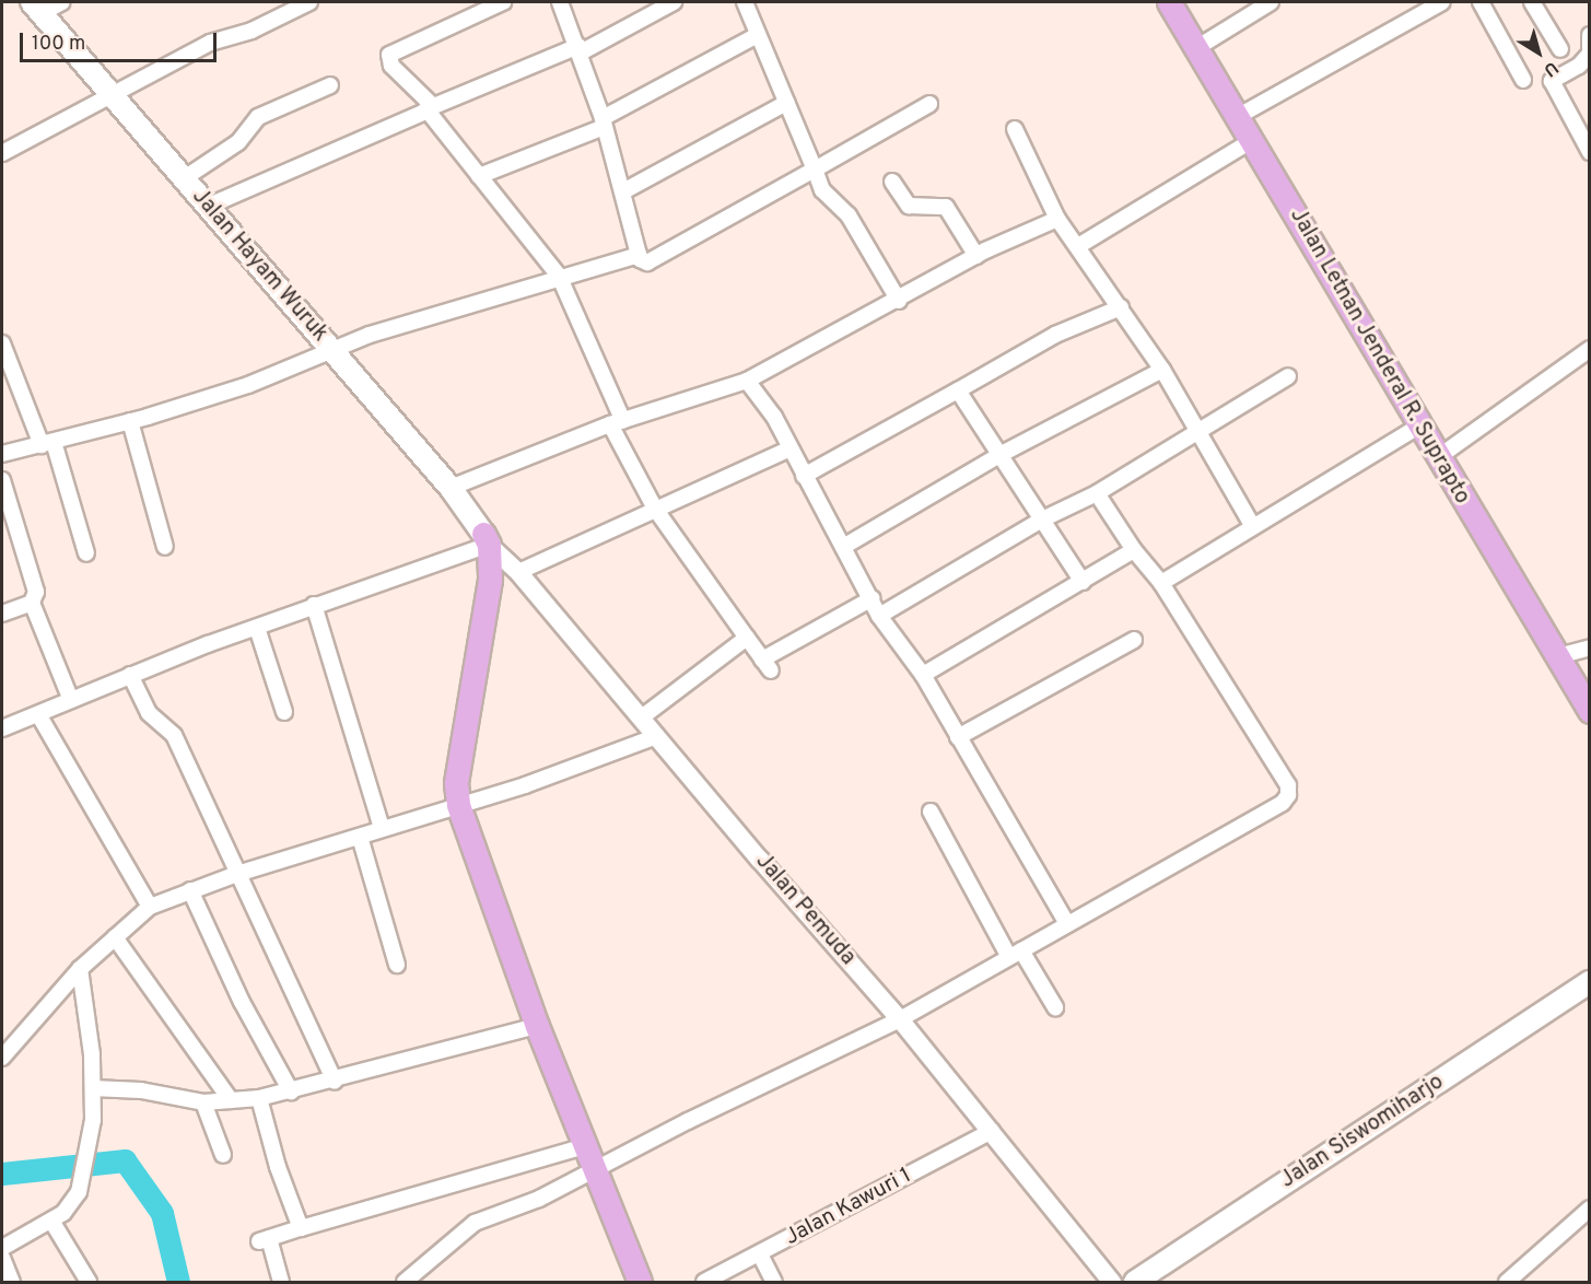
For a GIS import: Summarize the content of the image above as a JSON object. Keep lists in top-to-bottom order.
{
  "streets": {
    "main road": ["Jalan Hayam Wuruk", "Jalan Letnan Jenderal R. Suprapto", "Jalan Siswomiharjo"],
    "street": ["Jalan Pemuda", "Jalan Kawuri 1"]
  },
  "crossings": [
    ["Jalan Hayam Wuruk", "Jalan Pemuda"],
    ["Jalan Pemuda", "Jalan Kawuri 1"]
  ],
  "scale_bar": "100 m",
  "north": "bottom right"
}
